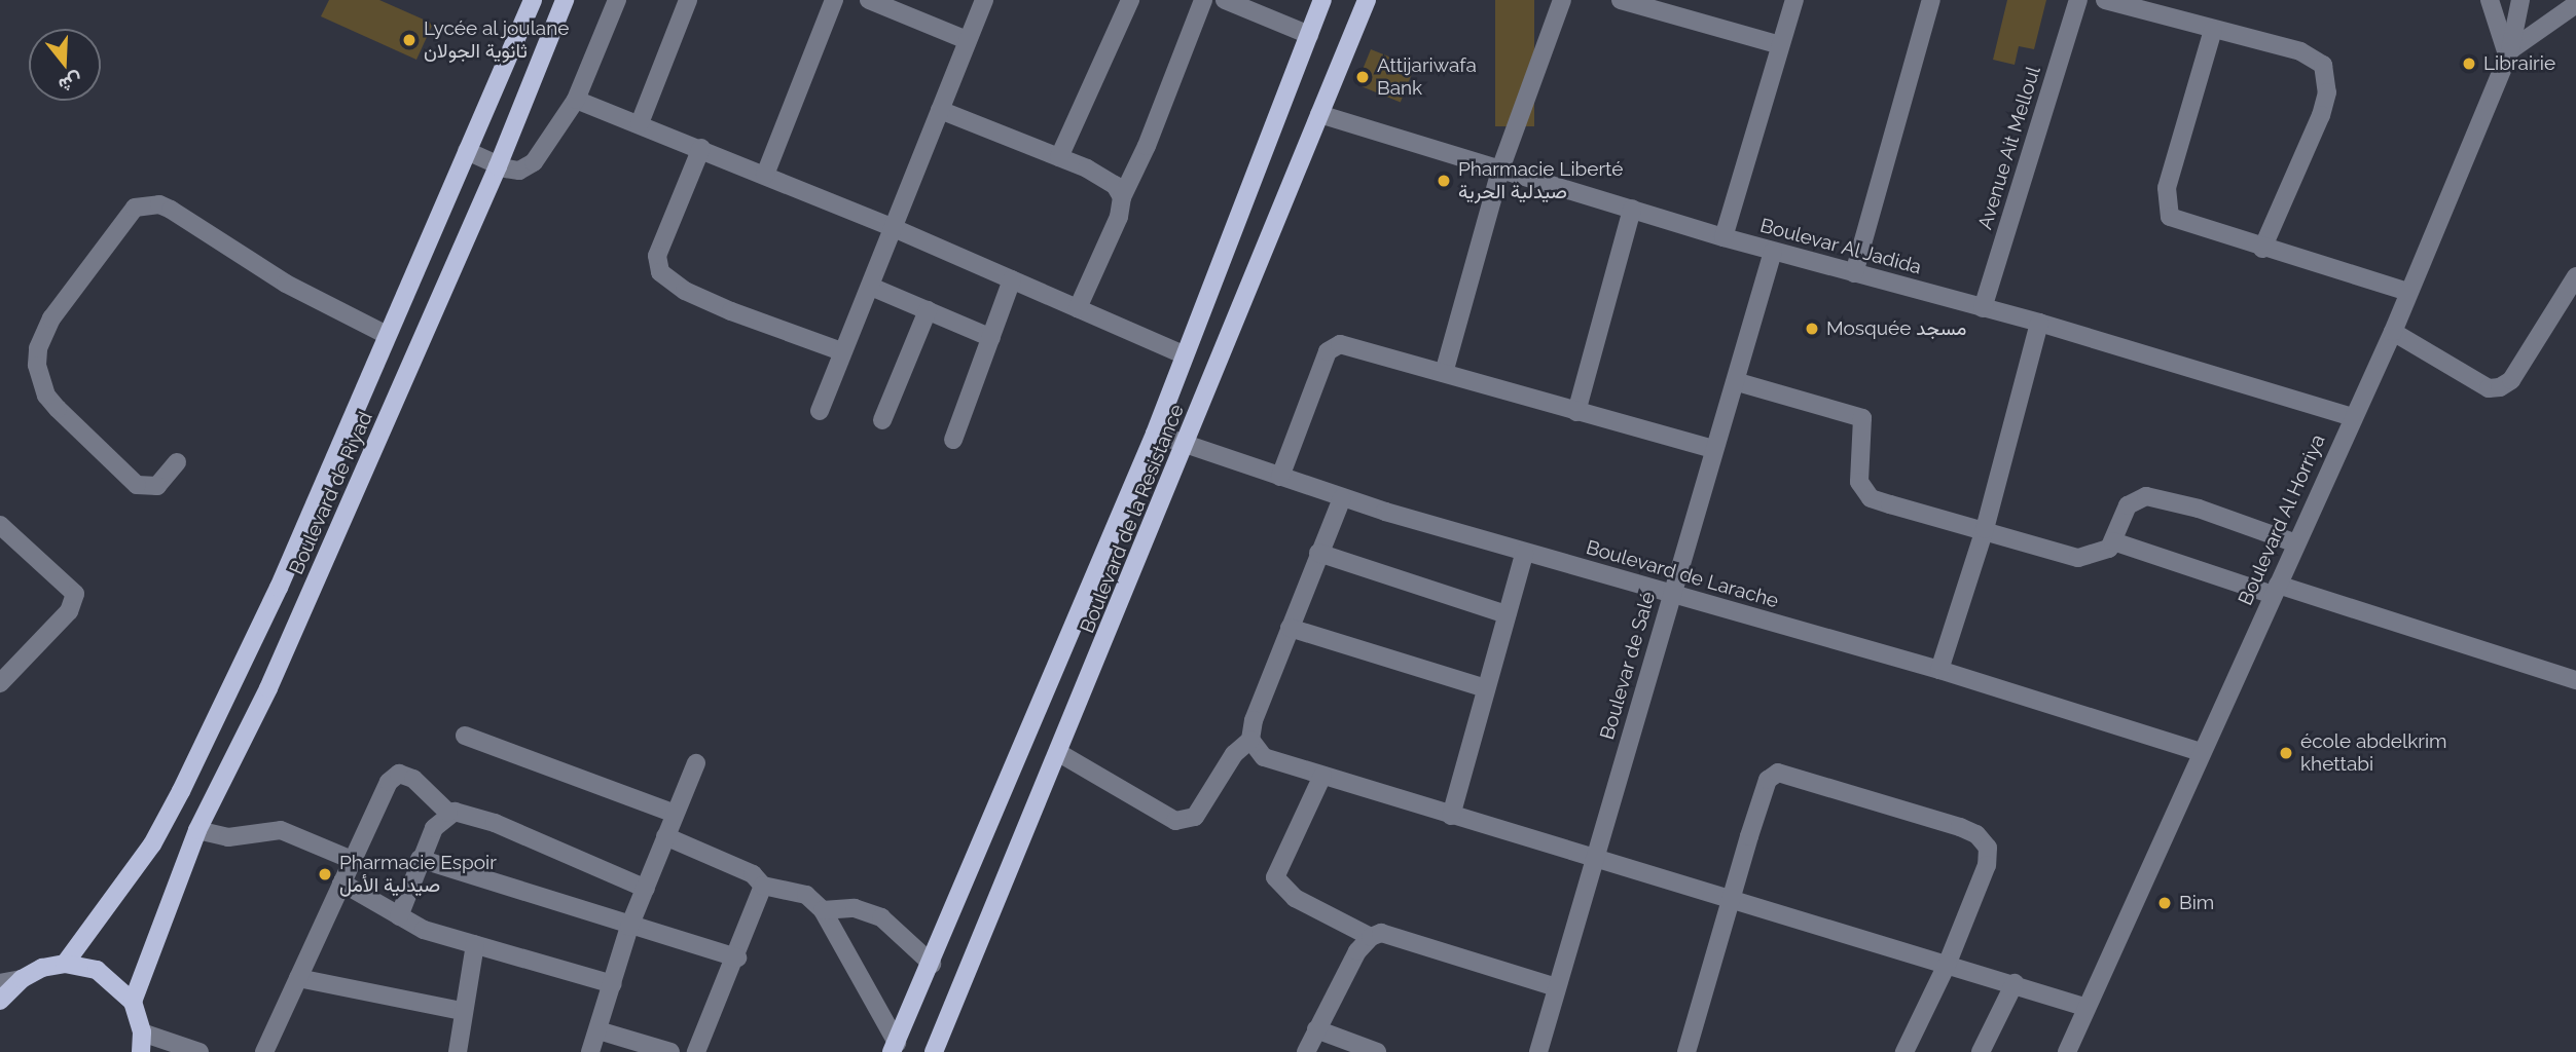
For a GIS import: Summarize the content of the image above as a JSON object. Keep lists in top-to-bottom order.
{
  "streets": {
    "main road": ["Boulevard de Riyad", "Boulevard de la Resistance"],
    "street": [
      "Avenue Ait Melloul",
      "Boulevar Al Jadida",
      "Boulevard Al Horriya",
      "Boulevard de Larache",
      "Boulevar de Salé"
    ]
  },
  "crossings": [
    ["Avenue Ait Melloul", "Boulevar Al Jadida"],
    ["Boulevar Al Jadida", "Boulevard de la Resistance"],
    ["Boulevar Al Jadida", "Boulevard Al Horriya"],
    ["Boulevar Al Jadida", "Boulevar de Salé"],
    ["Boulevard de la Resistance", "Boulevard de Larache"],
    ["Boulevard Al Horriya", "Boulevard de Larache"],
    ["Boulevard de Larache", "Boulevar de Salé"]
  ],
  "places": [
    "Lycée al joulane ثانوية الجولان",
    "Librairie",
    "Attijariwafa Bank",
    "Pharmacie Liberté صيدلية الحرية",
    "Mosquée مسجد",
    "école abdelkrim khettabi",
    "Pharmacie Espoir صيدلية الأمل",
    "Bim"
  ],
  "north": "bottom"
}
